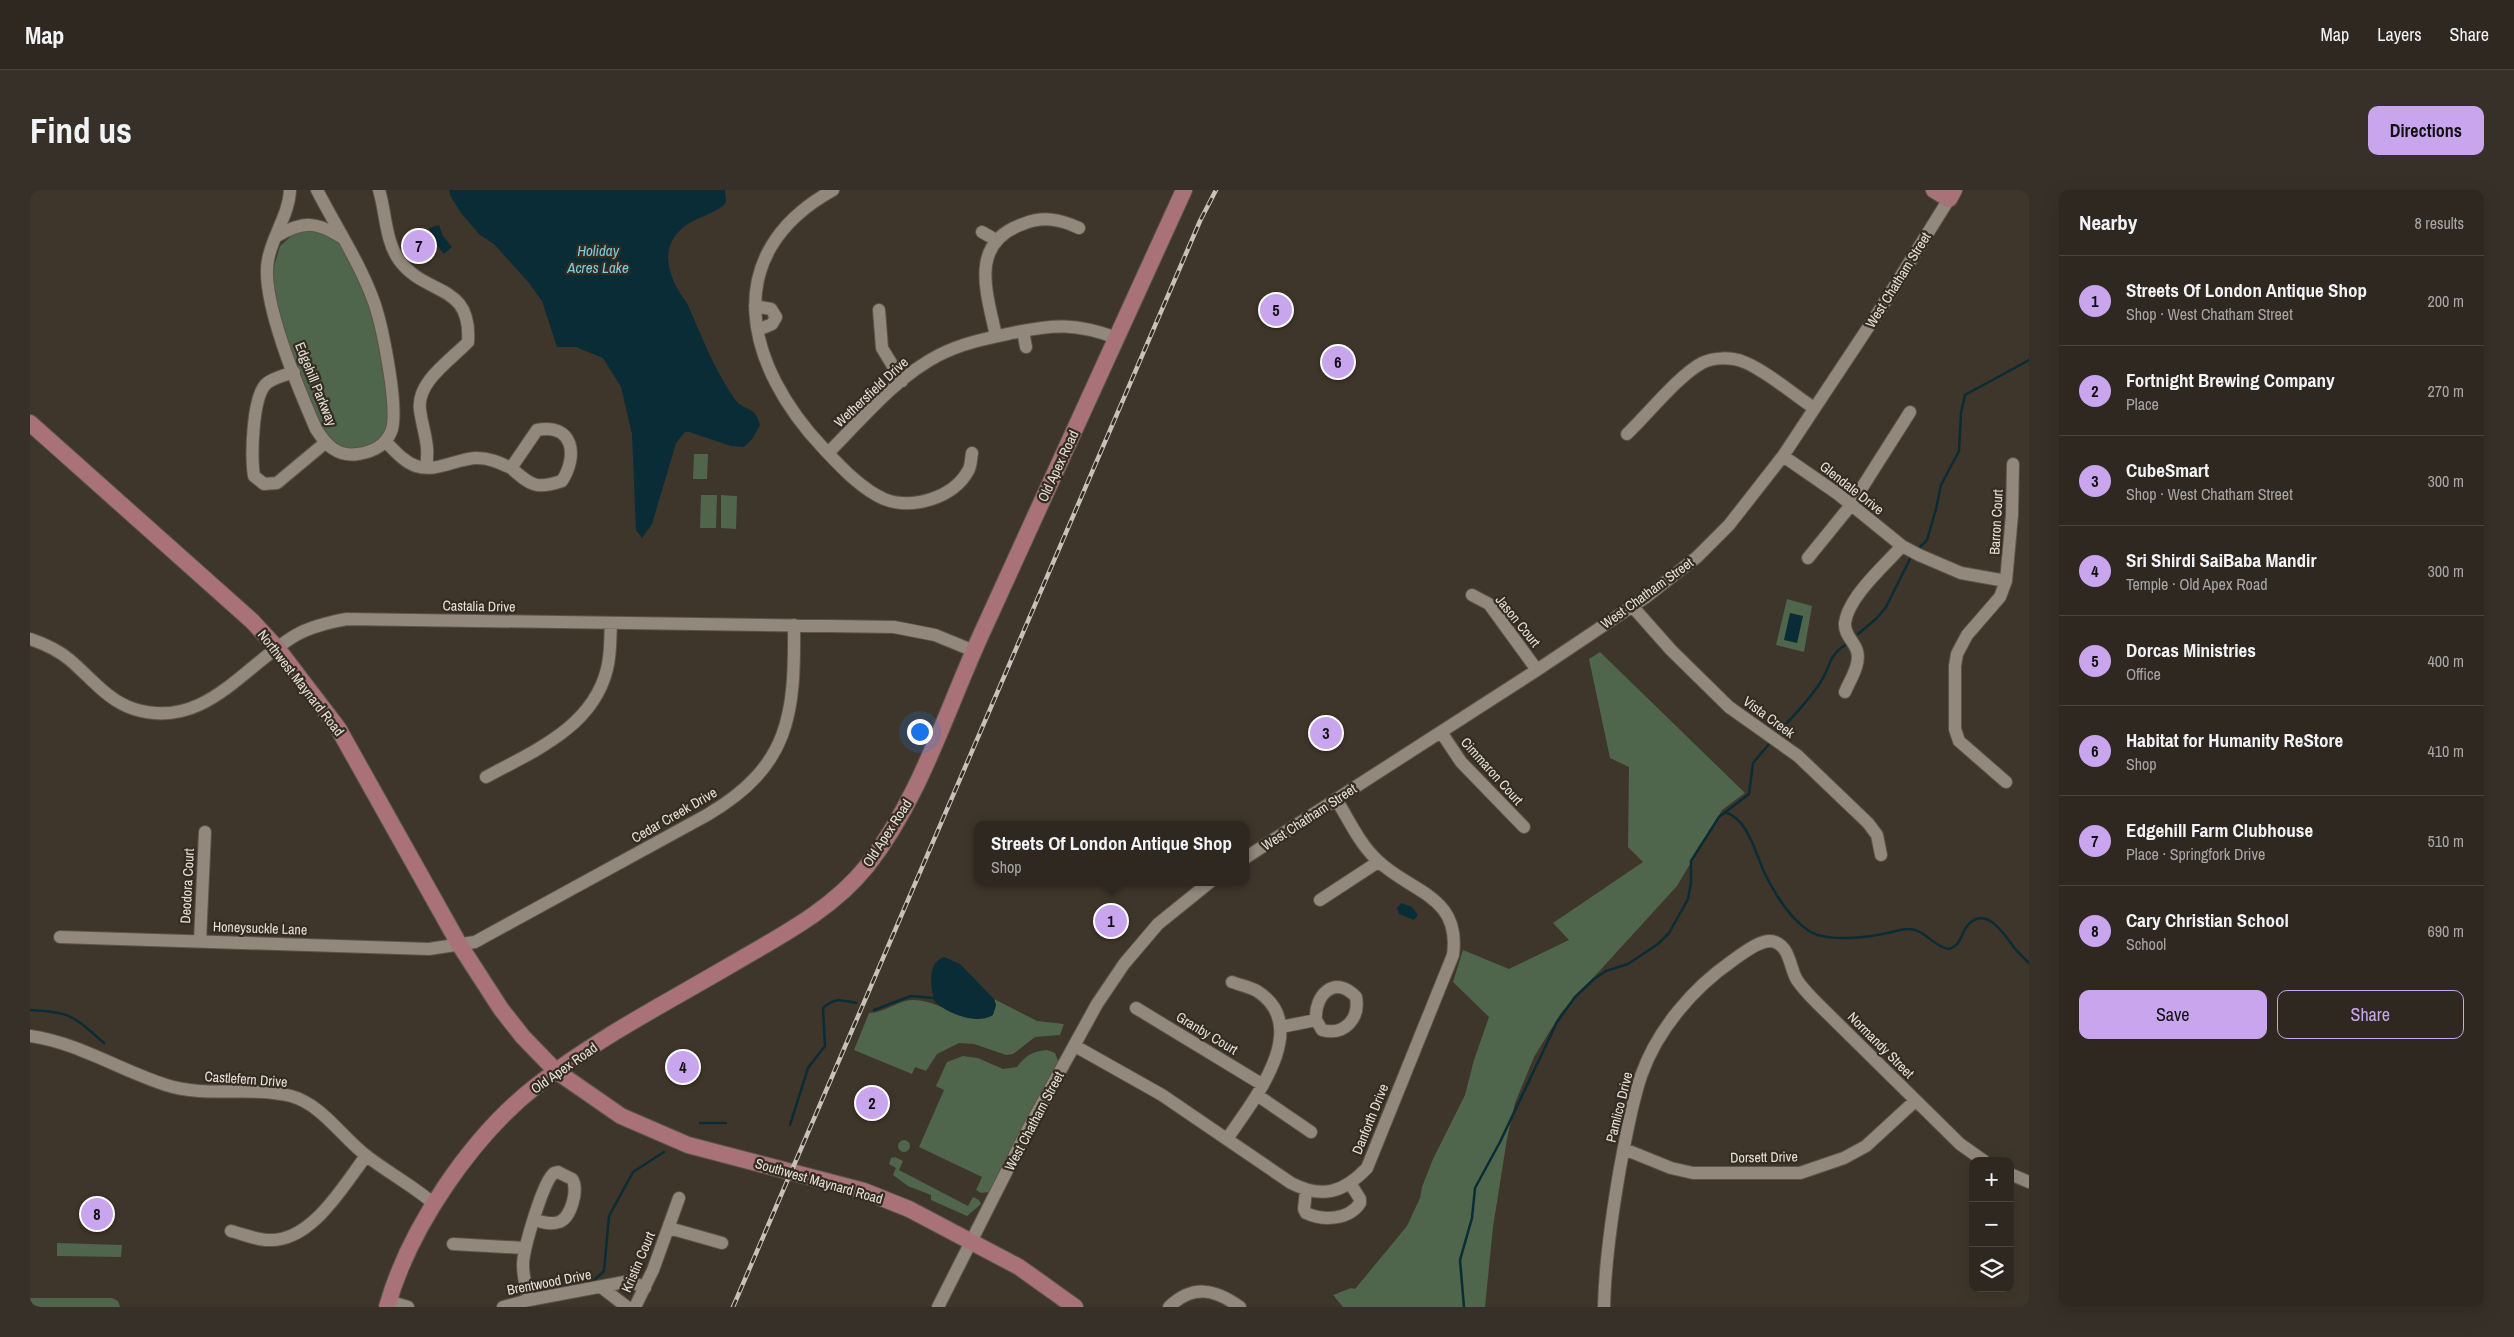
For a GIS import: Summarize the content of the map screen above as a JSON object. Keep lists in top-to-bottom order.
{
  "streets": {
    "main road": ["Old Apex Road", "Northwest Maynard Road", "Southwest Maynard Road"],
    "street": [
      "West Chatham Street",
      "Edgehill Parkway",
      "Wethersfield Drive",
      "Glendale Drive",
      "Barron Court",
      "Castalia Drive",
      "Jason Court",
      "Vista Creek",
      "Cimmaron Court",
      "Cedar Creek Drive",
      "Deodora Court",
      "Honeysuckle Lane",
      "Granby Court",
      "Normandy Street",
      "Castlefern Drive",
      "Pamlico Drive",
      "Danforth Drive",
      "Dorsett Drive",
      "Kristin Court",
      "Brentwood Drive"
    ]
  },
  "crossings": [
    ["West Chatham Street", "Glendale Drive"],
    ["West Chatham Street", "Jason Court"],
    ["West Chatham Street", "Vista Creek"],
    ["West Chatham Street", "Cimmaron Court"],
    ["West Chatham Street", "Danforth Drive"],
    ["West Chatham Street", "Southwest Maynard Road"],
    ["Wethersfield Drive", "Old Apex Road"],
    ["Old Apex Road", "Castalia Drive"],
    ["Old Apex Road", "Northwest Maynard Road"],
    ["Old Apex Road", "Castlefern Drive"],
    ["Old Apex Road", "Southwest Maynard Road"],
    ["Glendale Drive", "Barron Court"],
    ["Castalia Drive", "Northwest Maynard Road"],
    ["Castalia Drive", "Cedar Creek Drive"],
    ["Northwest Maynard Road", "Cedar Creek Drive"],
    ["Northwest Maynard Road", "Honeysuckle Lane"],
    ["Northwest Maynard Road", "Southwest Maynard Road"],
    ["Cedar Creek Drive", "Honeysuckle Lane"],
    ["Deodora Court", "Honeysuckle Lane"],
    ["Normandy Street", "Pamlico Drive"],
    ["Normandy Street", "Dorsett Drive"],
    ["Pamlico Drive", "Dorsett Drive"],
    ["Kristin Court", "Brentwood Drive"]
  ],
  "water": ["Holiday Acres Lake"],
  "page": {
    "header": "Map",
    "nav": ["Map", "Layers", "Share"],
    "buttons": [
      "Directions",
      ["Save", "Share"]
    ],
    "title": "Find us",
    "heading": ["Nearby", "8 results"],
    "pins": [
      "7",
      "5",
      "6",
      "3",
      "1",
      "4",
      "2",
      "8"
    ],
    "list": [
      {
        "mark": "1",
        "name": "Streets Of London Antique Shop",
        "note": "Shop · West Chatham Street",
        "value": "200 m"
      },
      {
        "mark": "2",
        "name": "Fortnight Brewing Company",
        "note": "Place",
        "value": "270 m"
      },
      {
        "mark": "3",
        "name": "CubeSmart",
        "note": "Shop · West Chatham Street",
        "value": "300 m"
      },
      {
        "mark": "4",
        "name": "Sri Shirdi SaiBaba Mandir",
        "note": "Temple · Old Apex Road",
        "value": "300 m"
      },
      {
        "mark": "5",
        "name": "Dorcas Ministries",
        "note": "Office",
        "value": "400 m"
      },
      {
        "mark": "6",
        "name": "Habitat for Humanity ReStore",
        "note": "Shop",
        "value": "410 m"
      },
      {
        "mark": "7",
        "name": "Edgehill Farm Clubhouse",
        "note": "Place · Springfork Drive",
        "value": "510 m"
      },
      {
        "mark": "8",
        "name": "Cary Christian School",
        "note": "School",
        "value": "690 m"
      }
    ],
    "popup": ["Streets Of London Antique Shop", "Shop"],
    "map_buttons": ["+", "−"]
  }
}
